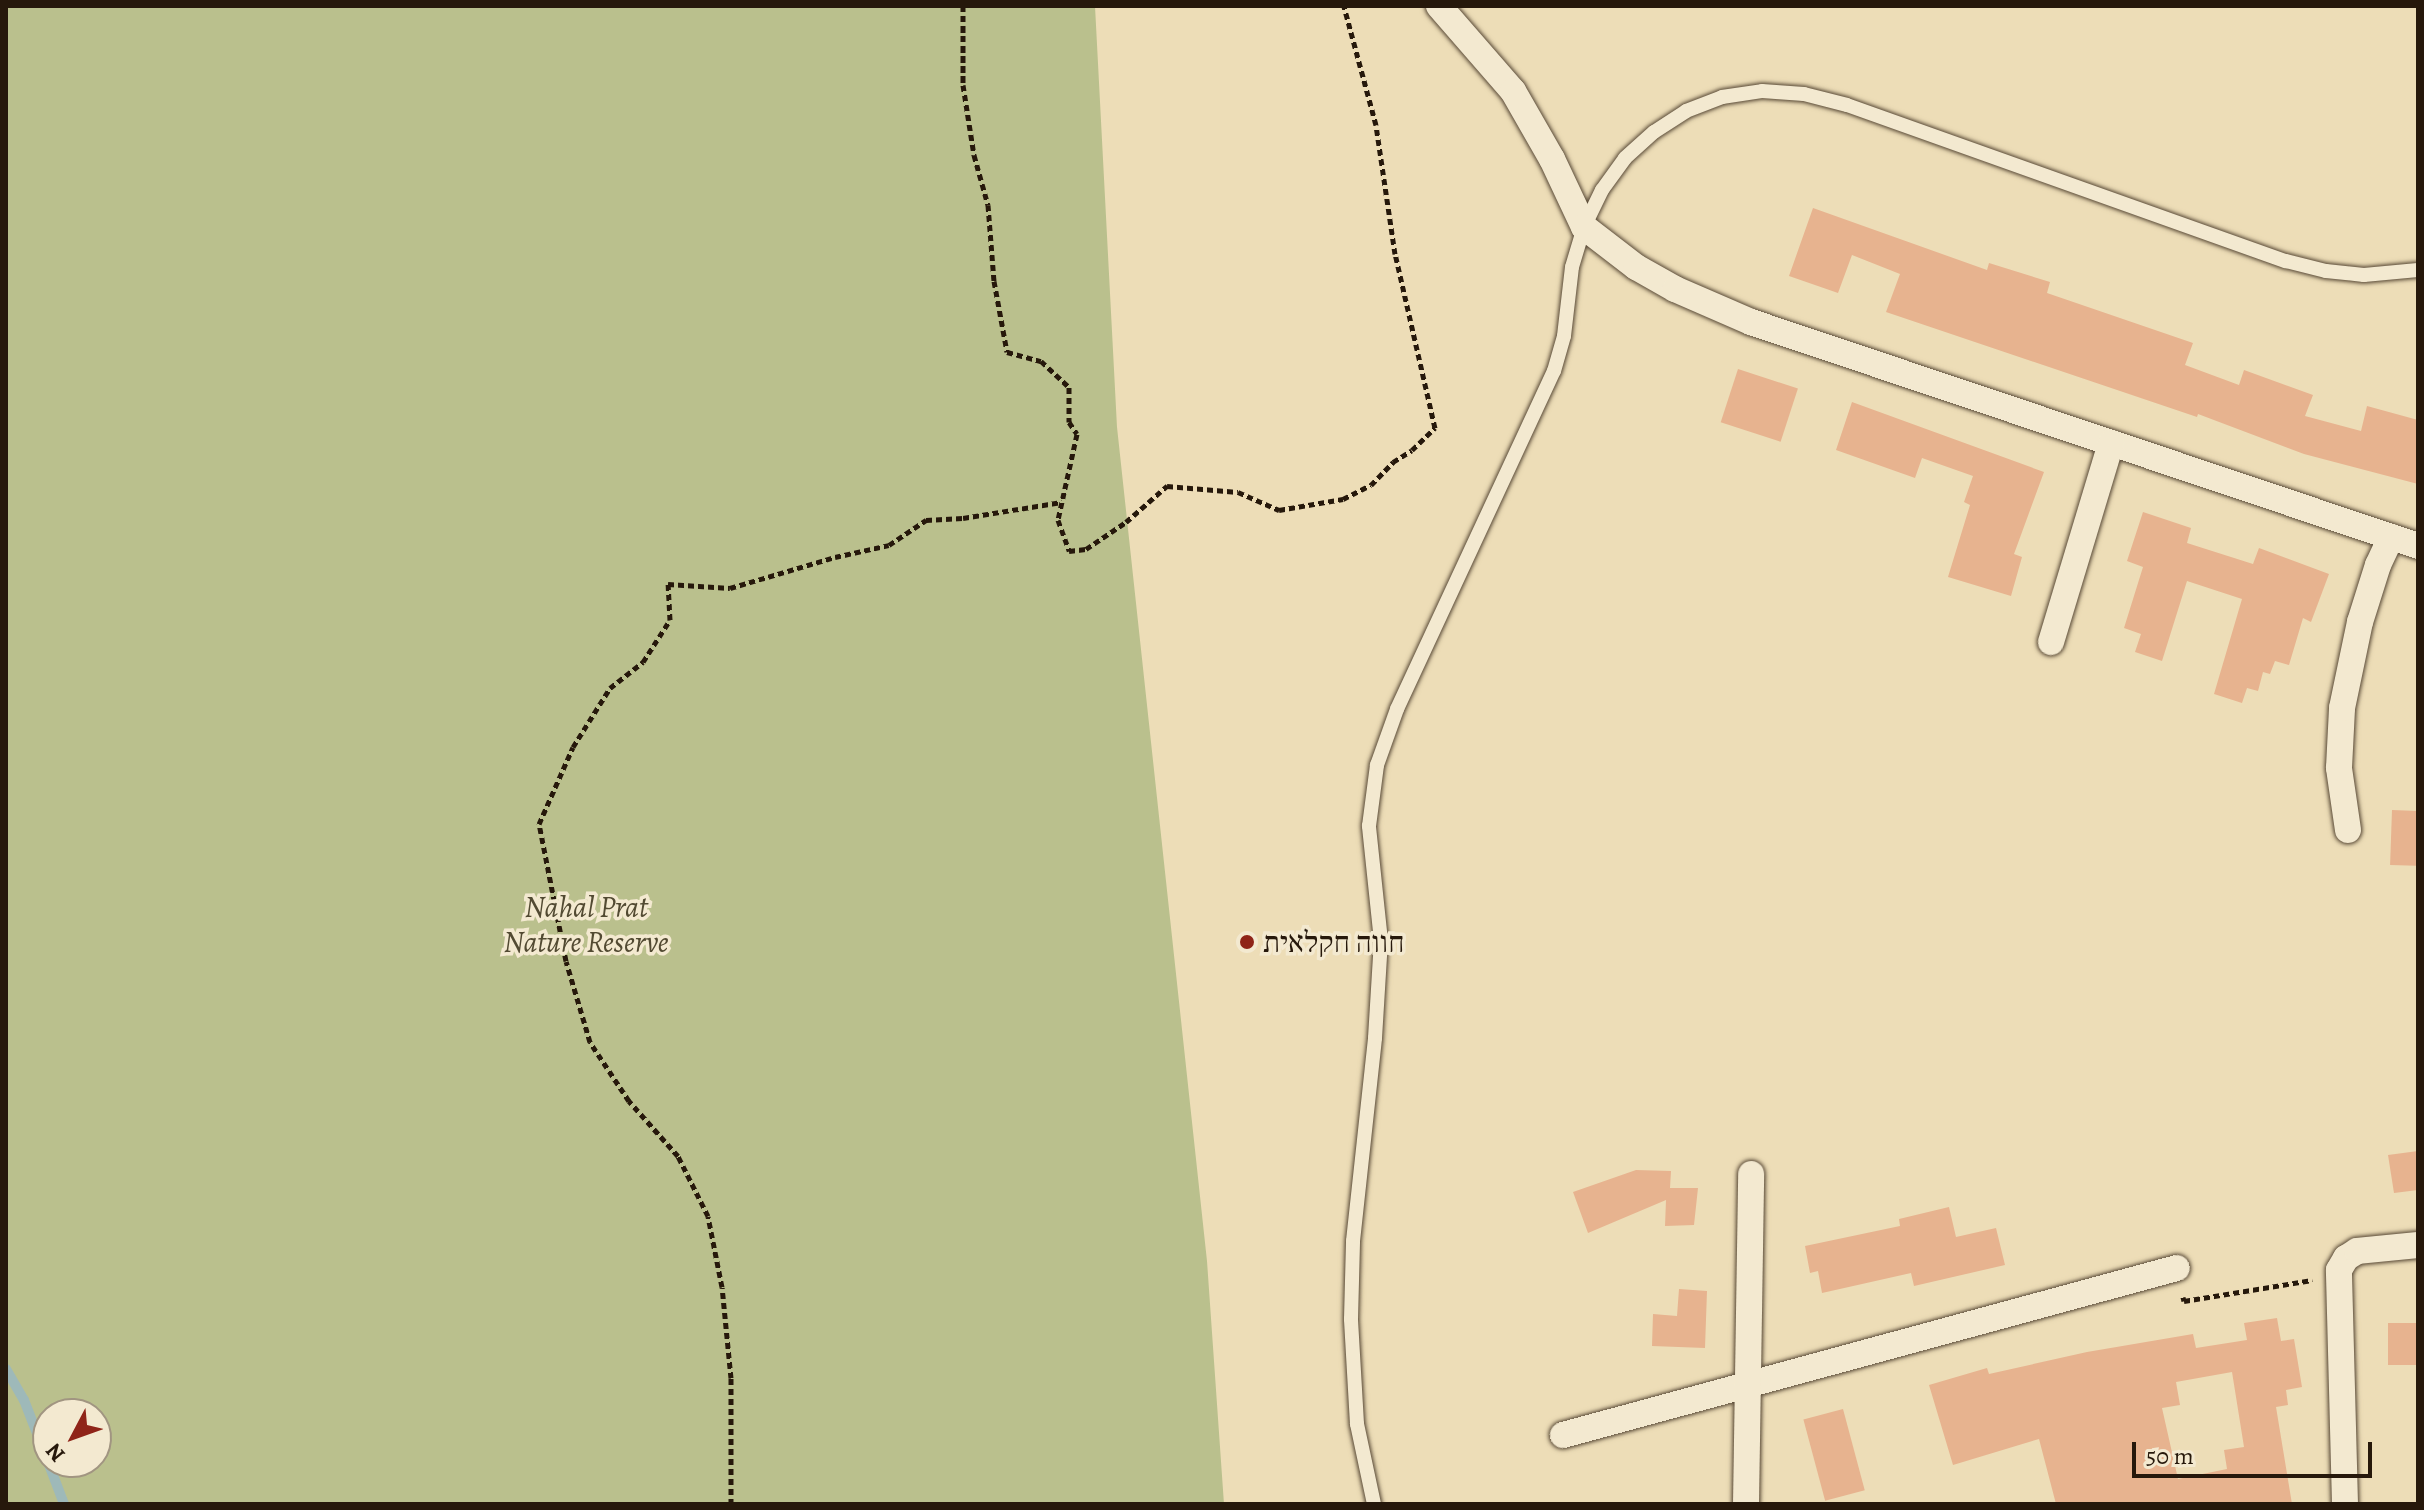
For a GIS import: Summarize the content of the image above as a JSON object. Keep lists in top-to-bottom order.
{
  "parks": ["Nahal Prat Nature Reserve"],
  "places": ["חווה חקלאית"],
  "scale_bar": "50 m",
  "north": "bottom left"
}
